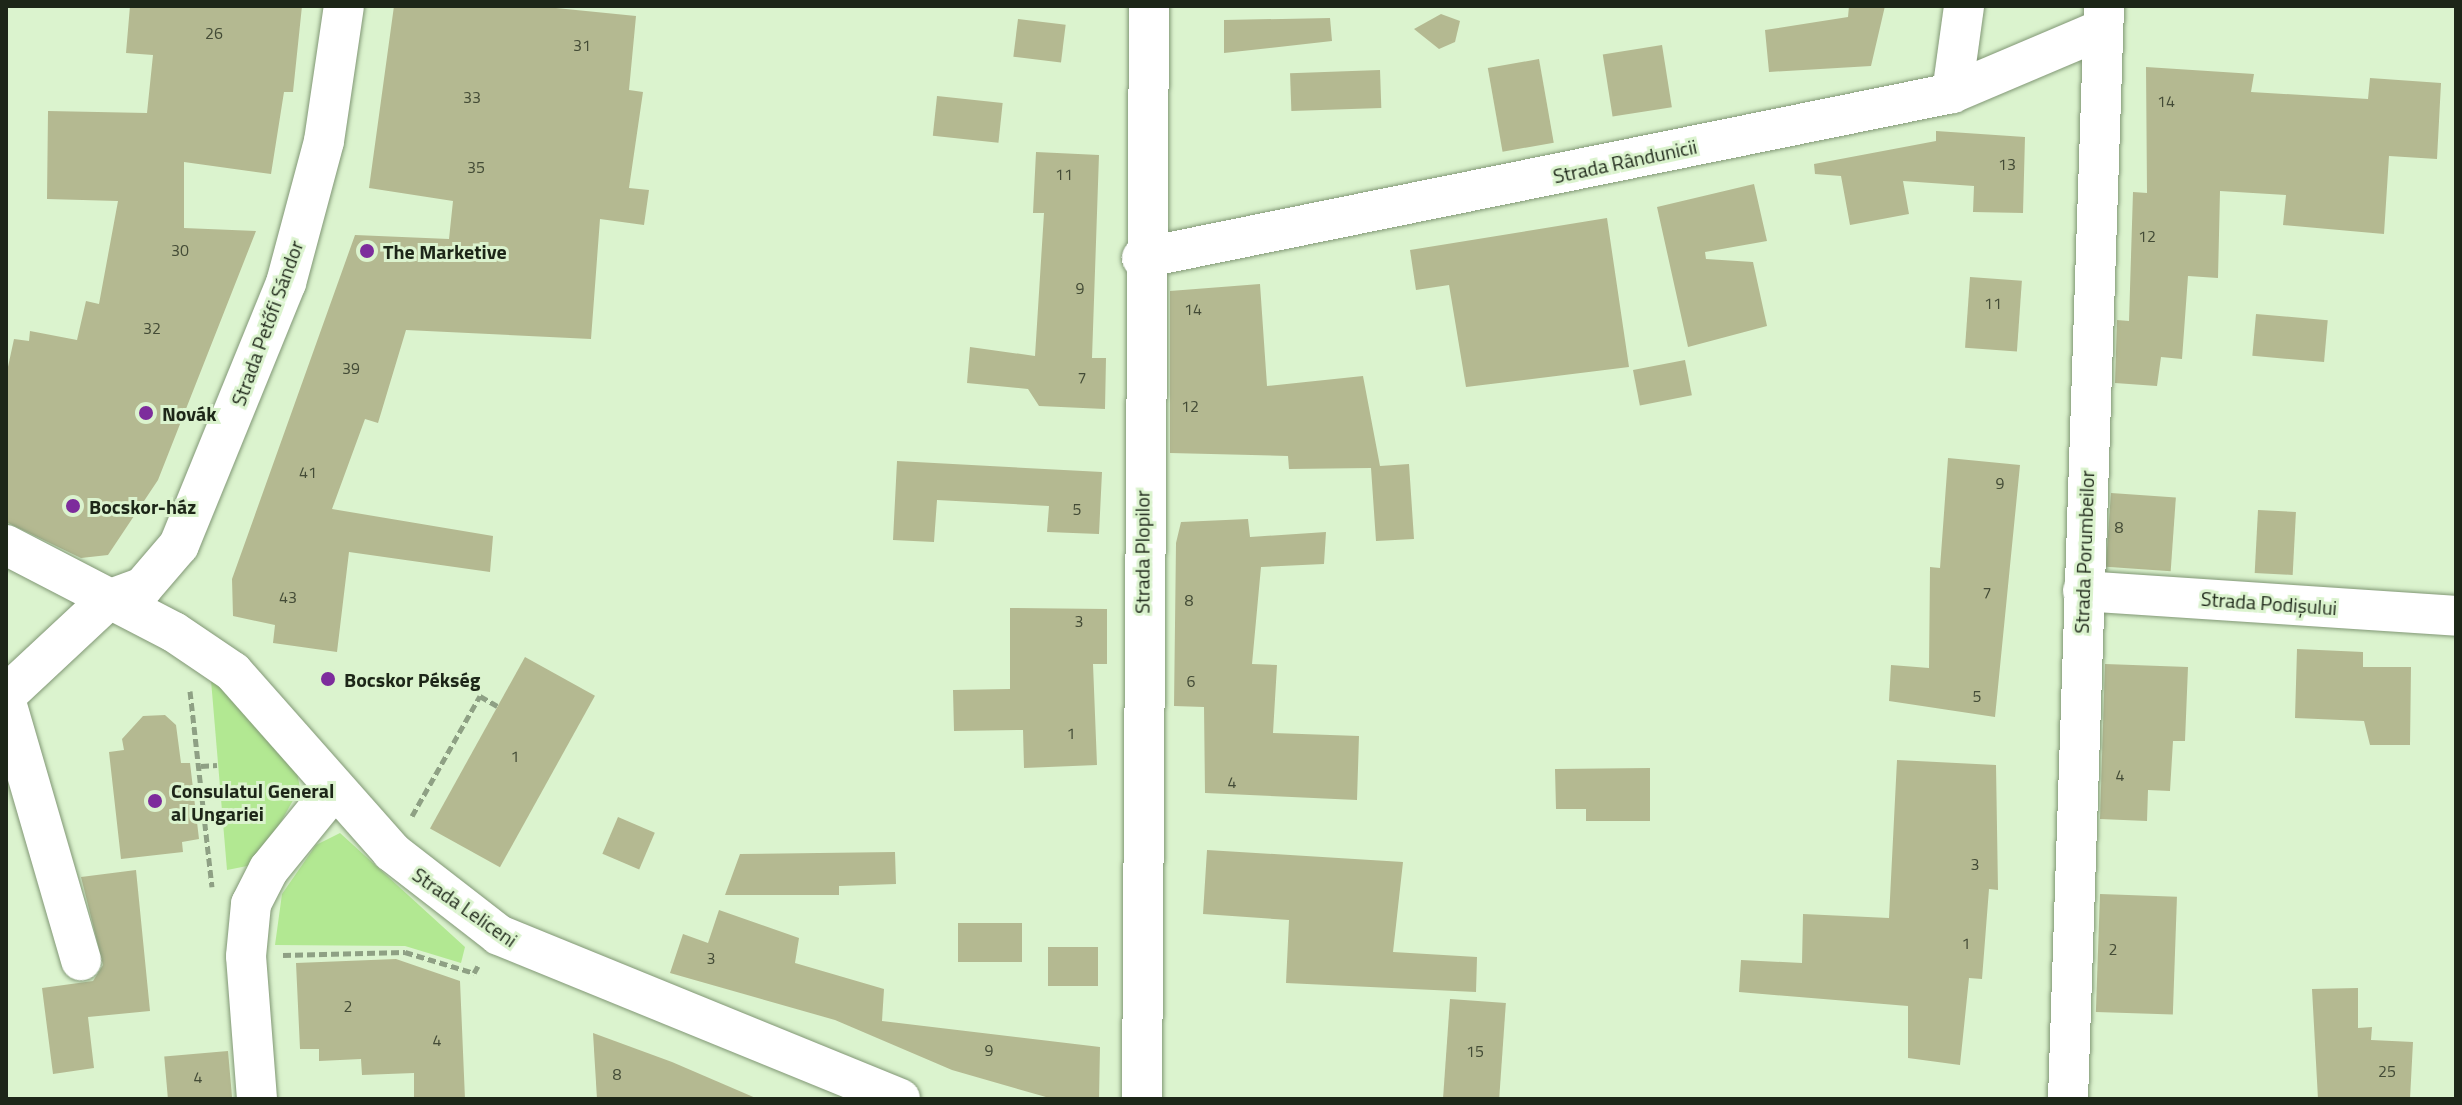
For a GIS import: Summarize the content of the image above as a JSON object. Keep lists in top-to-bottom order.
{
  "streets": {
    "street": [
      "Strada Rândunicii",
      "Strada Petőfi Sándor",
      "Strada Plopilor",
      "Strada Porumbeilor",
      "Strada Podișului",
      "Strada Leliceni"
    ]
  },
  "crossings": [
    ["Strada Rândunicii", "Strada Plopilor"],
    ["Strada Rândunicii", "Strada Porumbeilor"],
    ["Strada Petőfi Sándor", "Strada Leliceni"],
    ["Strada Porumbeilor", "Strada Podișului"]
  ],
  "places": [
    "The Marketive",
    "Novák",
    "Bocskor-ház",
    "Bocskor Pékség",
    "Consulatul General al Ungariei"
  ],
  "house_numbers": [
    "26",
    "31",
    "33",
    "14",
    "13",
    "35",
    "11",
    "12",
    "30",
    "9",
    "11",
    "14",
    "32",
    "39",
    "7",
    "12",
    "41",
    "9",
    "5",
    "8",
    "7",
    "43",
    "8",
    "3",
    "6",
    "5",
    "1",
    "1",
    "4",
    "4",
    "3",
    "1",
    "2",
    "3",
    "2",
    "4",
    "9",
    "15",
    "25",
    "8",
    "4"
  ]
}
